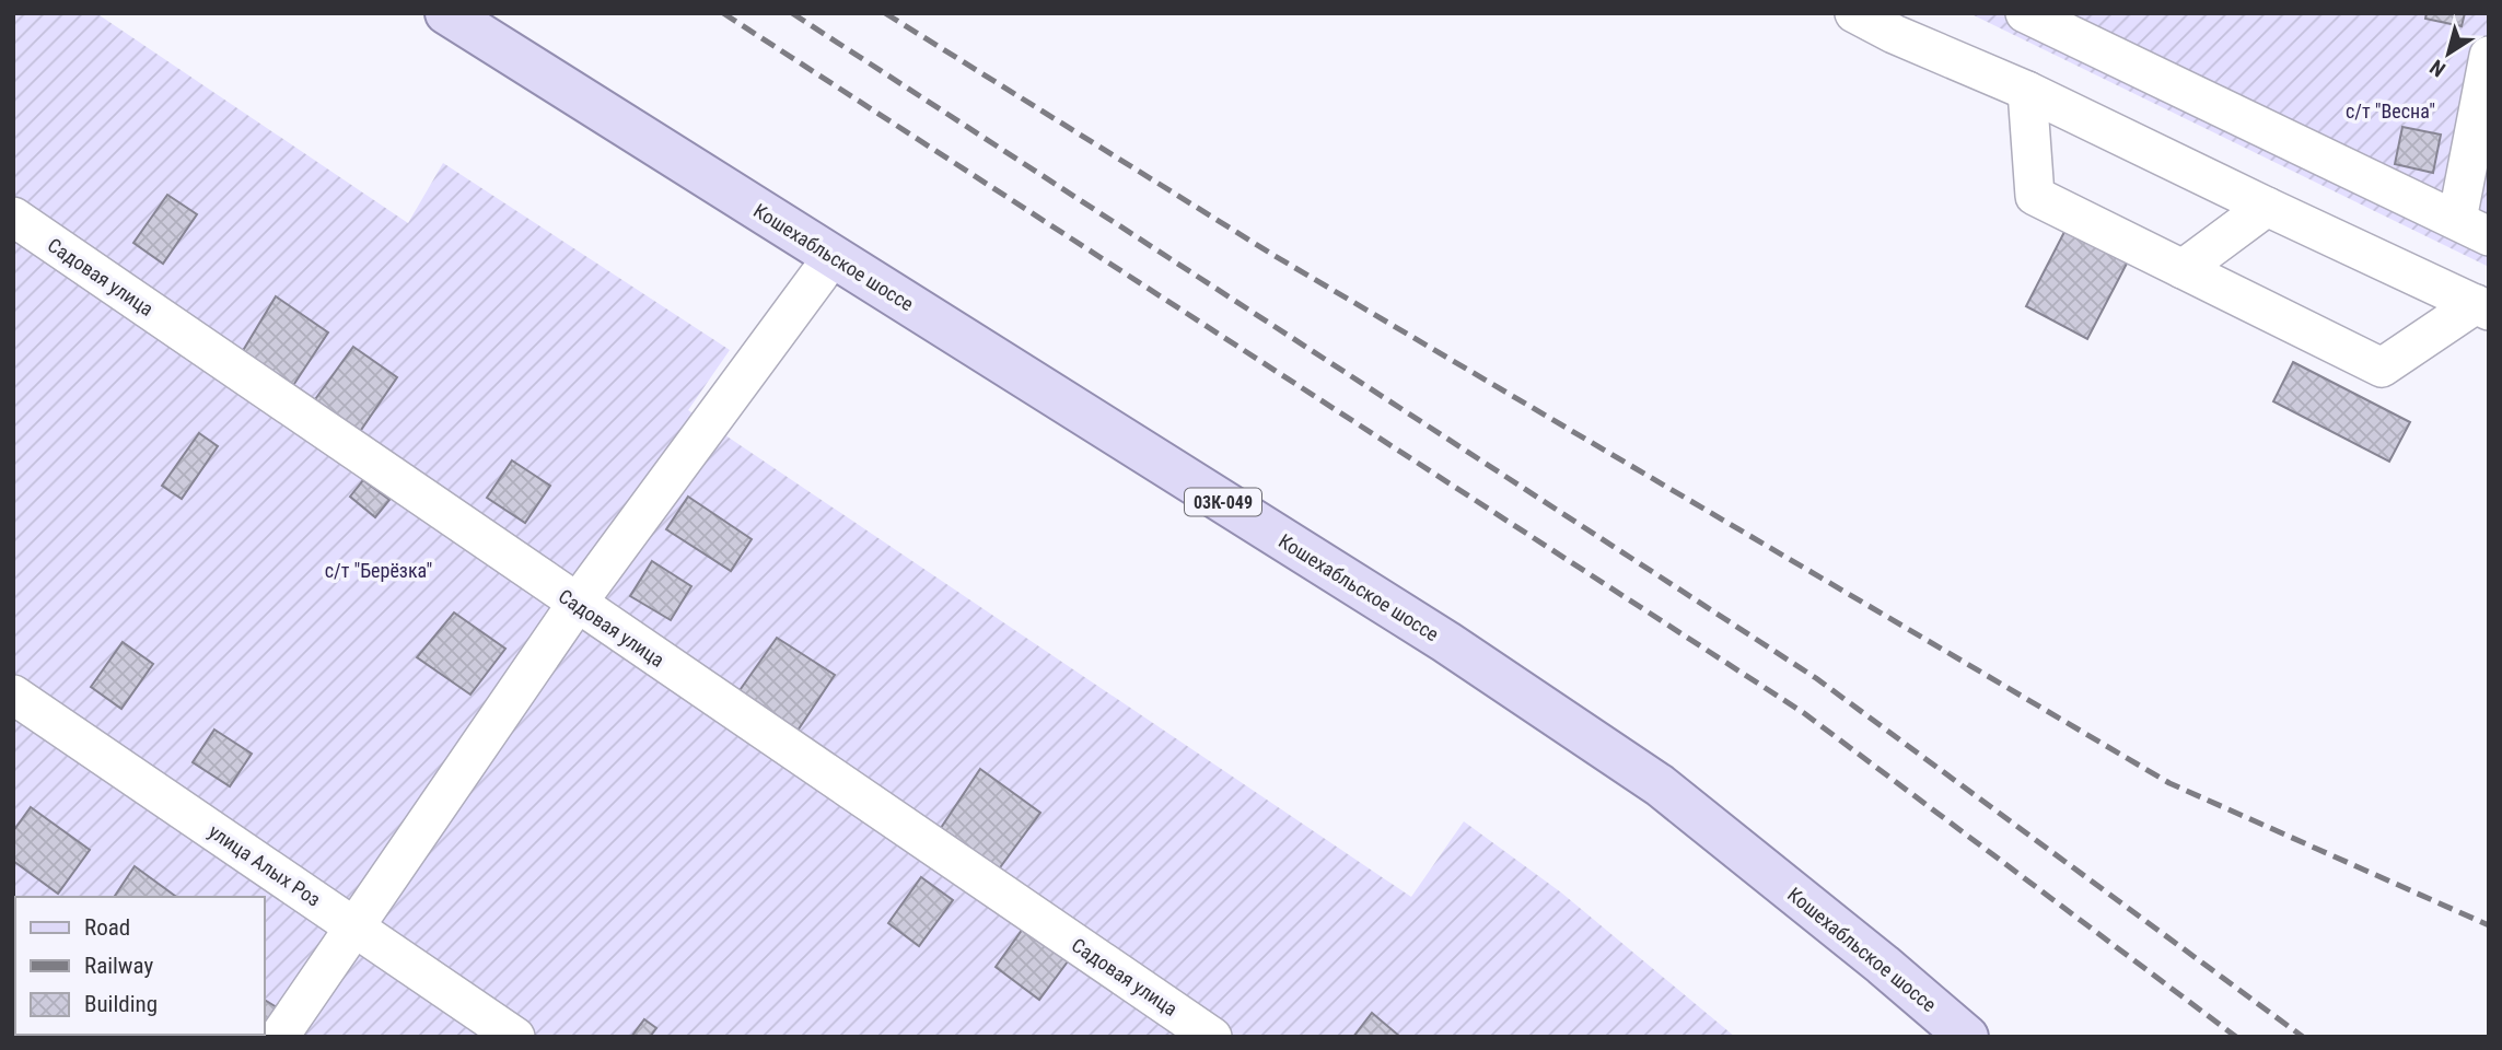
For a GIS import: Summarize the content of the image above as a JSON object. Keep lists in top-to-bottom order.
{
  "streets": {
    "main road": ["Кошехабльское шоссе", "03К-049"],
    "street": ["Садовая улица", "улица Алых Роз"]
  },
  "parks": ["с/т \"Весна\"", "с/т \"Берёзка\""],
  "legend": ["Road", "Railway", "Building"],
  "north": "bottom left"
}
